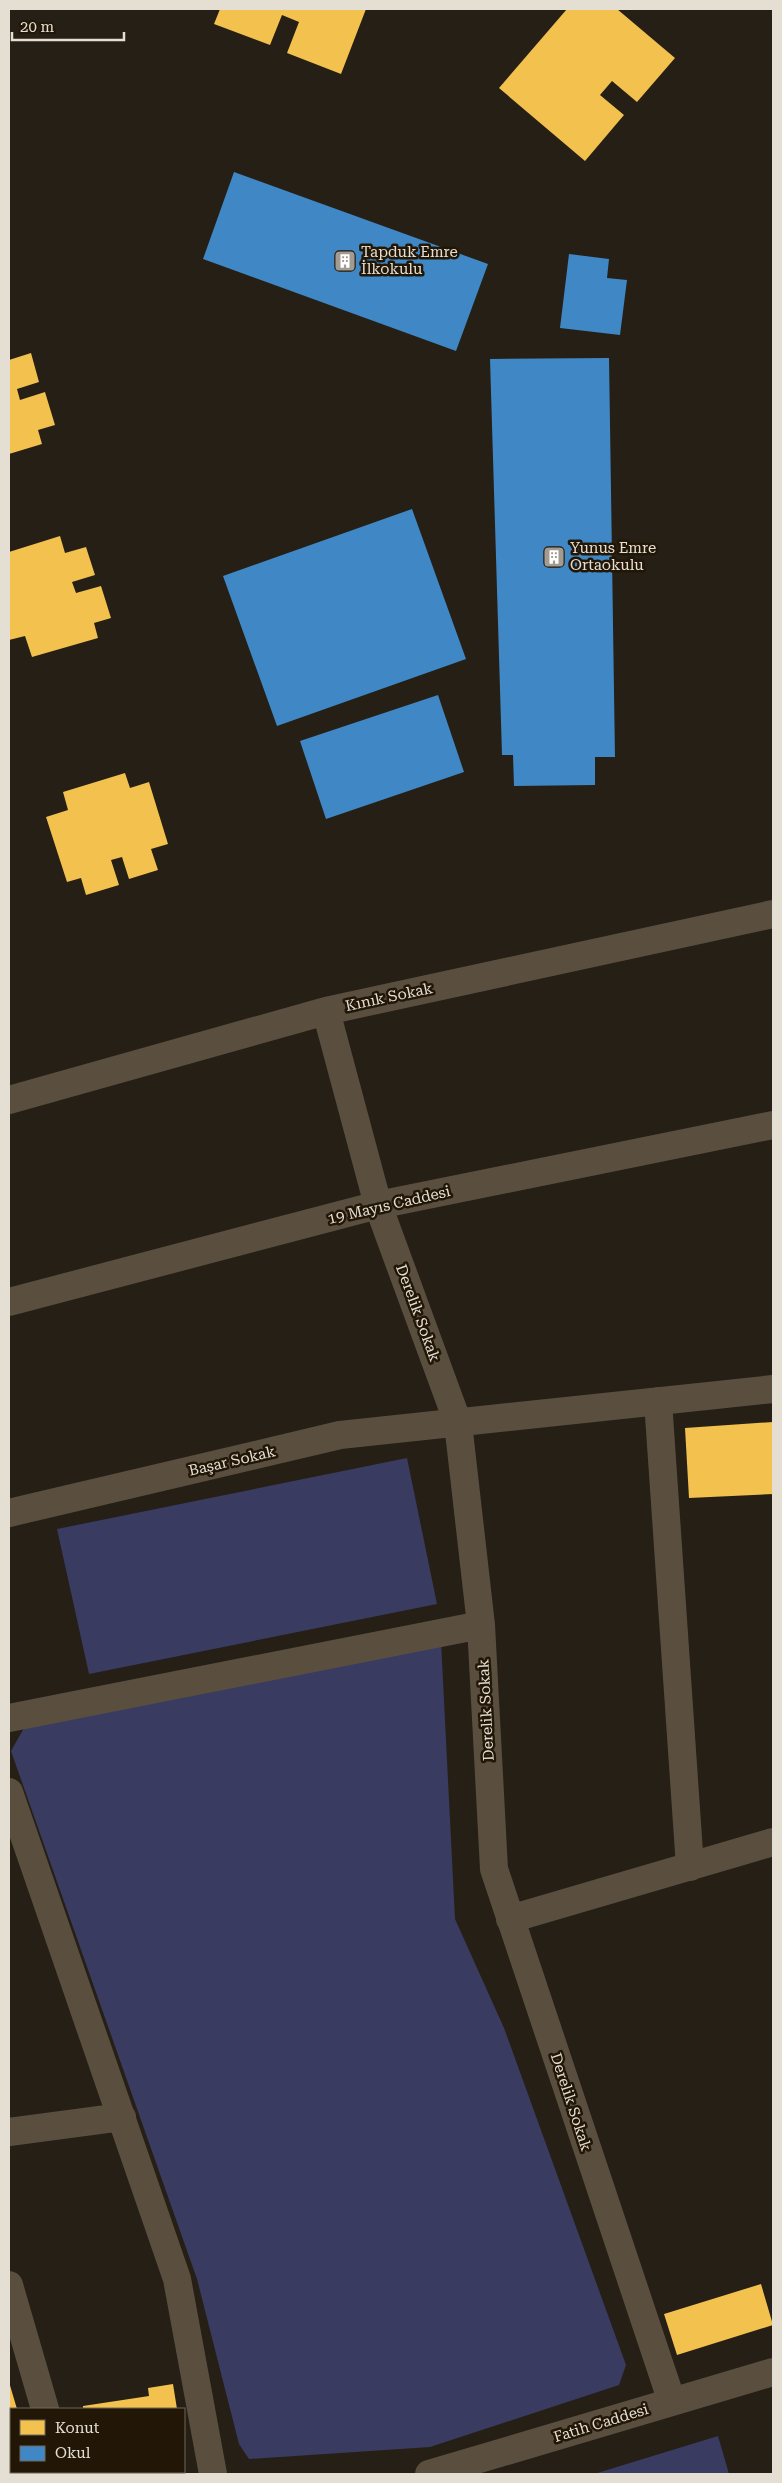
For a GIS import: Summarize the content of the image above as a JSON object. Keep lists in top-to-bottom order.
{
  "streets": {
    "street": [
      "Kınık Sokak",
      "19 Mayıs Caddesi",
      "Derelik Sokak",
      "Başar Sokak",
      "Fatih Caddesi"
    ]
  },
  "crossings": [
    ["Kınık Sokak", "Derelik Sokak"],
    ["19 Mayıs Caddesi", "Derelik Sokak"],
    ["Derelik Sokak", "Başar Sokak"],
    ["Derelik Sokak", "Fatih Caddesi"]
  ],
  "places": {
    "building": ["Tapduk Emre İlkokulu", "Yunus Emre Ortaokulu"]
  },
  "legend": ["Konut", "Okul"],
  "scale_bar": "20 m"
}
